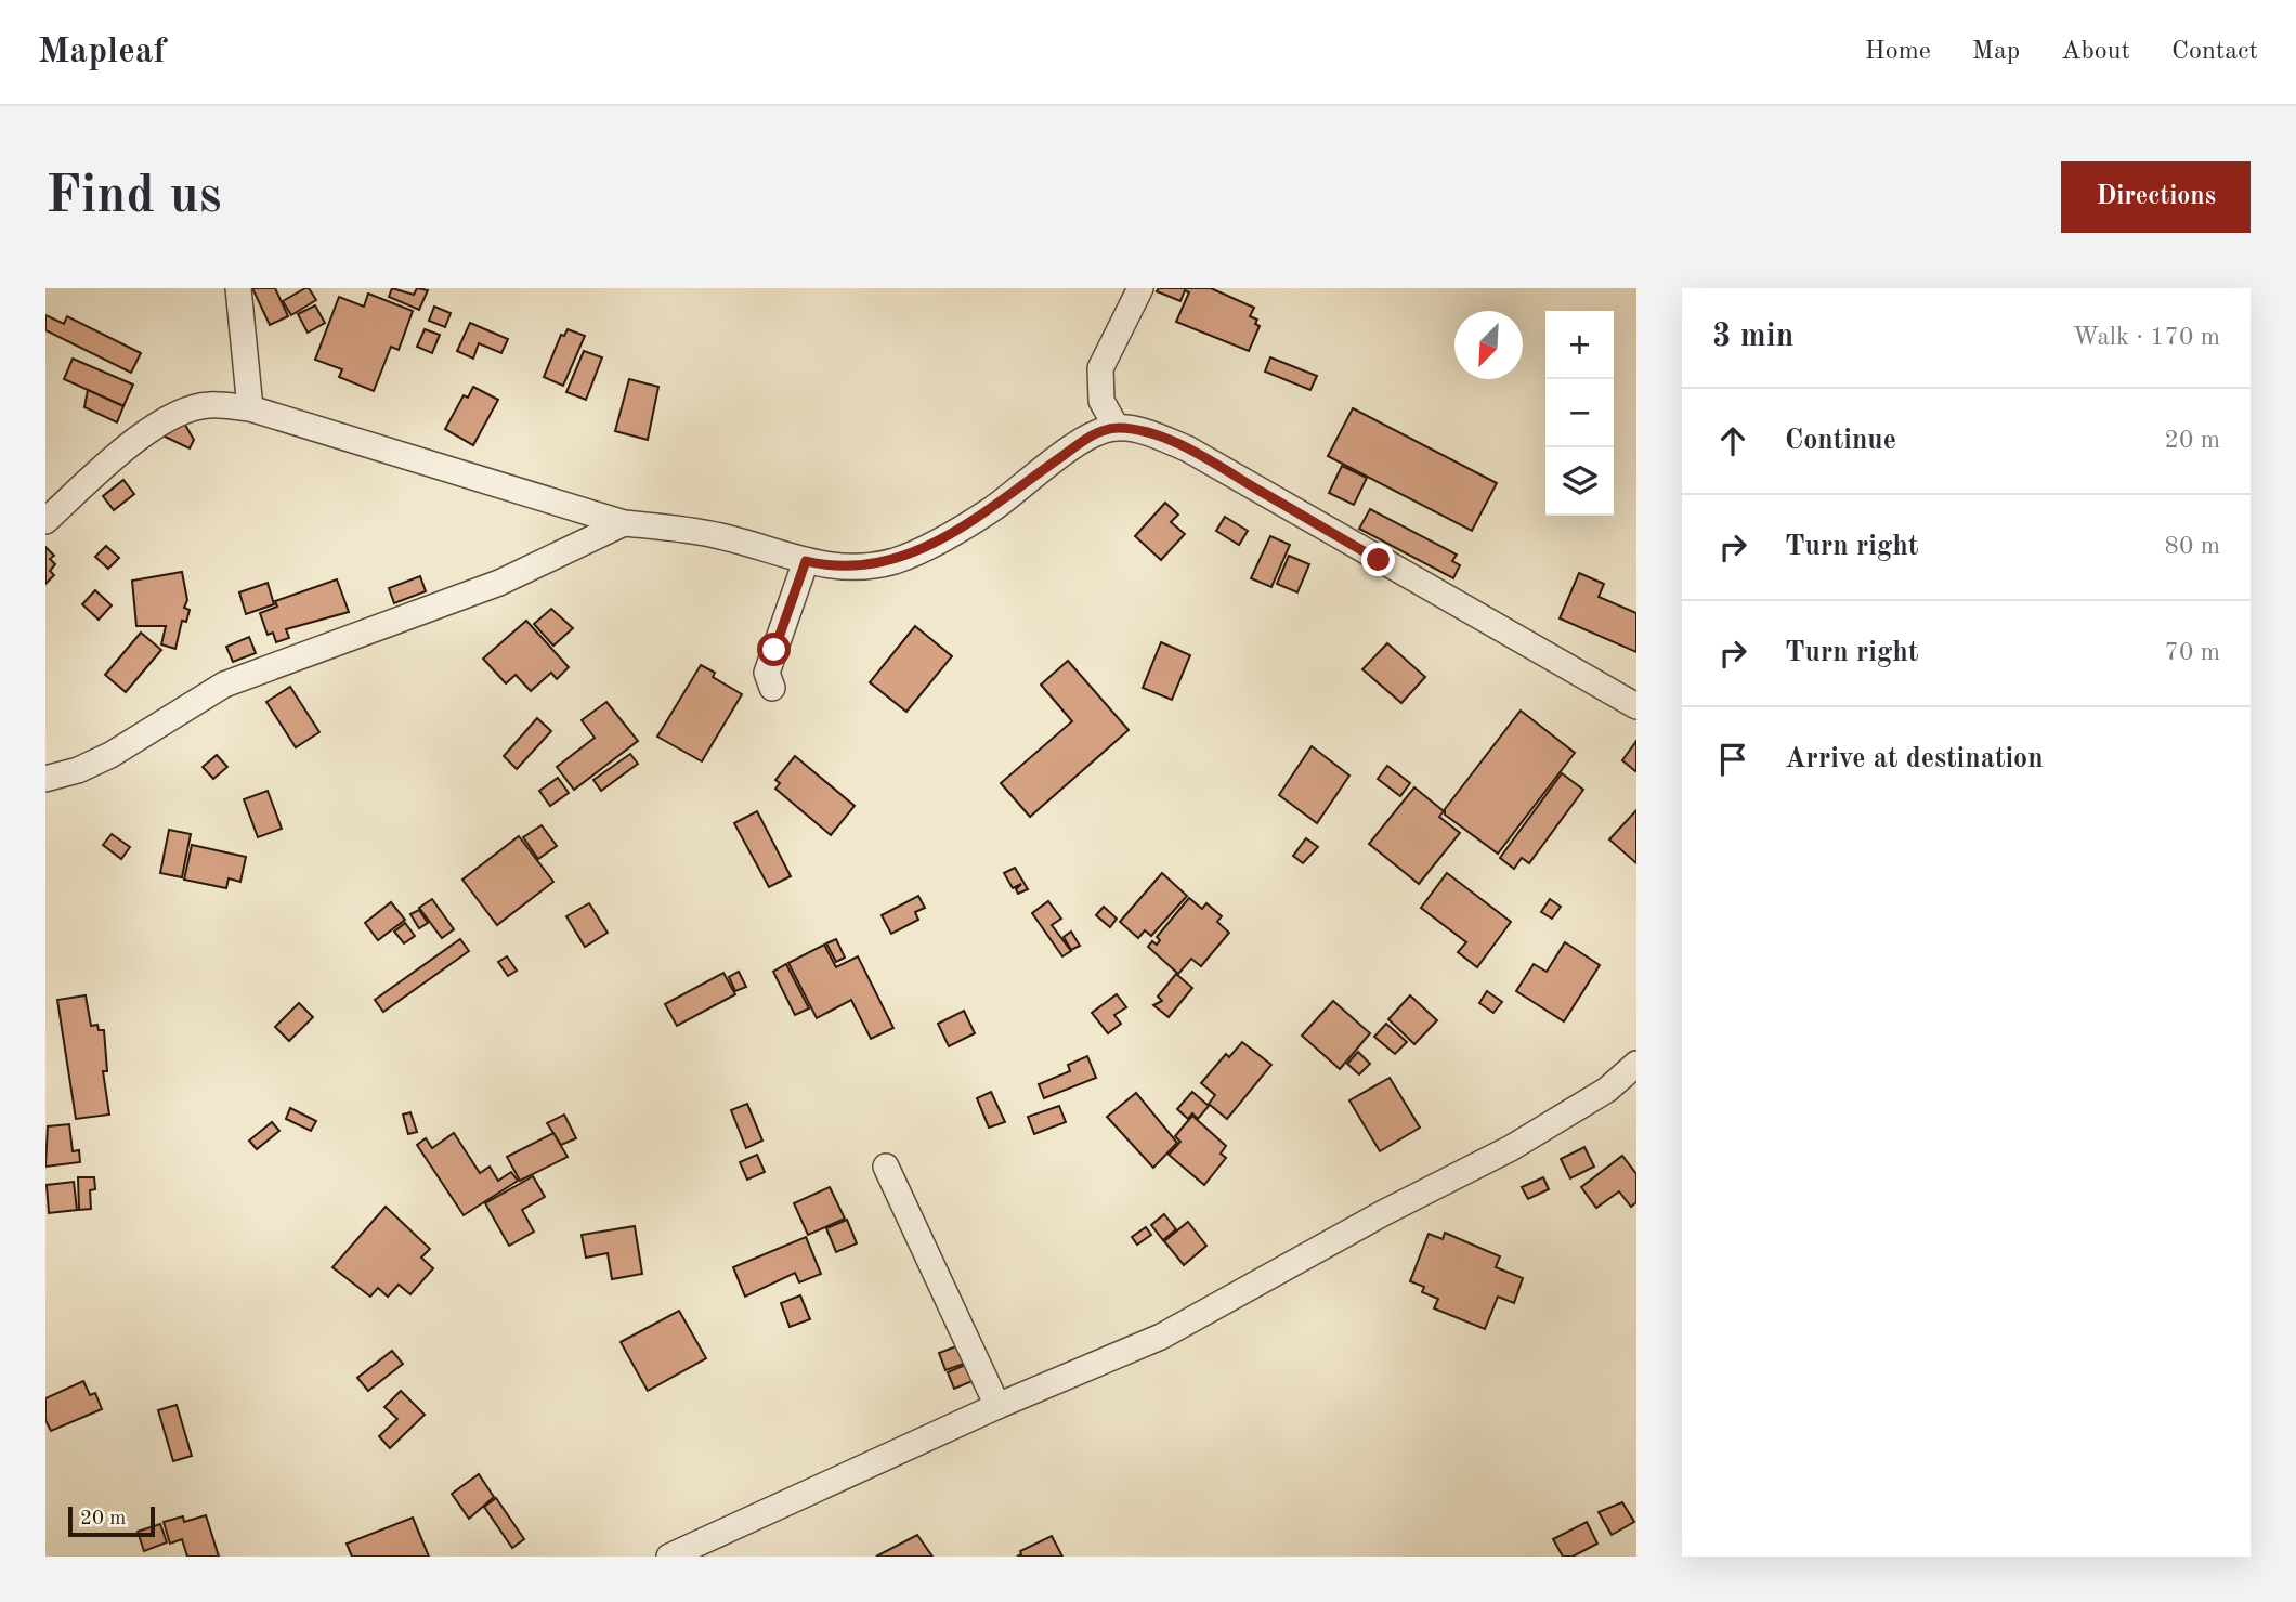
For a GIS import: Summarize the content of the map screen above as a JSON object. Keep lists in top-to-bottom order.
{
  "scale_bar": "20 m",
  "north": "bottom left",
  "page": {
    "header": "Mapleaf",
    "nav": [
      "Home",
      "Map",
      "About",
      "Contact"
    ],
    "buttons": "Directions",
    "title": "Find us",
    "heading": ["3 min", "Walk · 170 m"],
    "map_buttons": ["+", "−"],
    "list": [
      ["Continue", "20 m"],
      ["Turn right", "80 m"],
      ["Turn right", "70 m"],
      "Arrive at destination"
    ],
    "scale": "20 m"
  }
}
